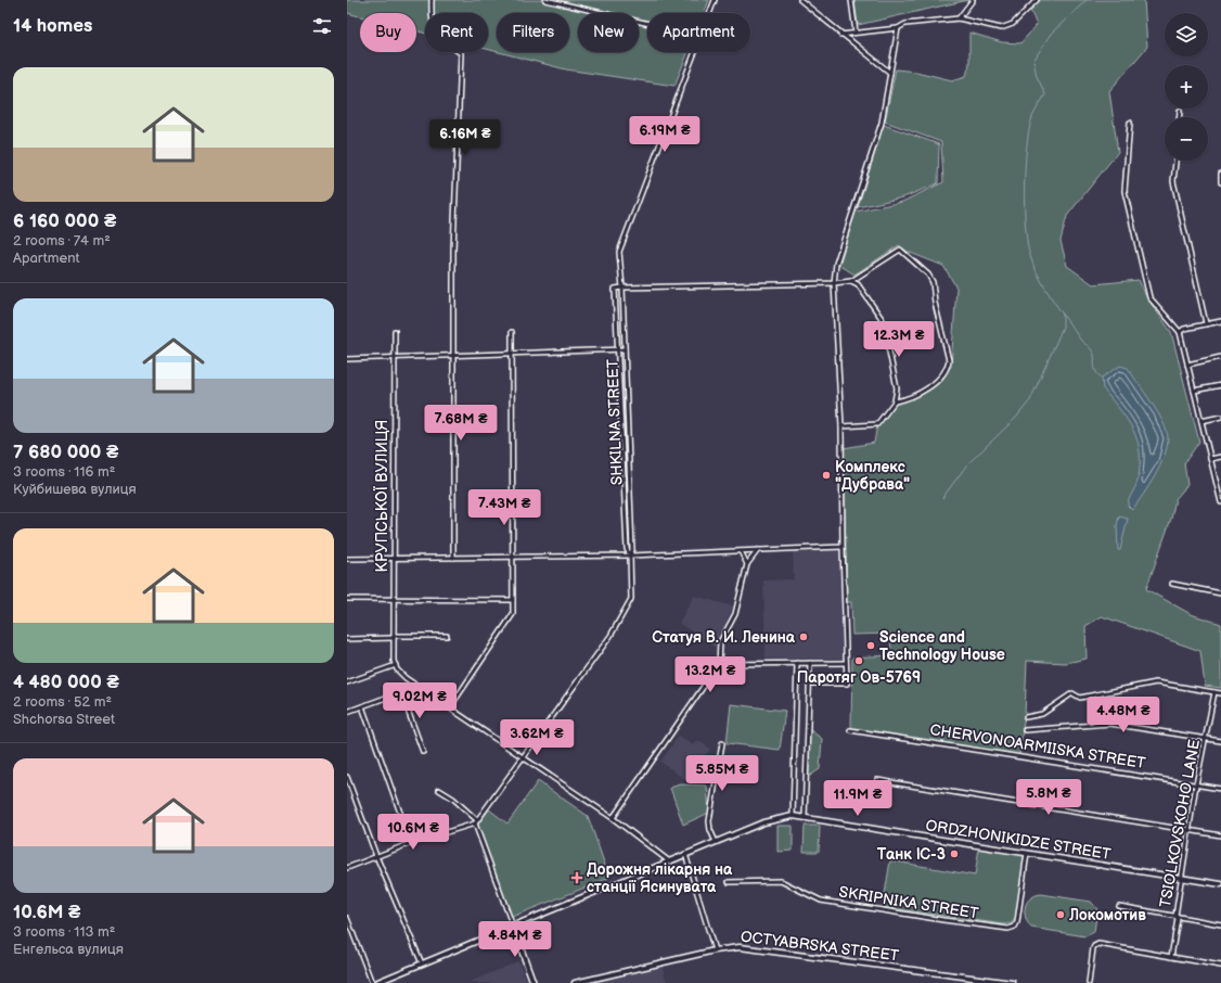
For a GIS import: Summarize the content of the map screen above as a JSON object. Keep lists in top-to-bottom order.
{
  "streets": {
    "main road": ["ORDZHONIKIDZE STREET", "OCTYABRSKA STREET"],
    "street": [
      "SHKILNA STREET",
      "КРУПСЬКОЇ ВУЛИЦЯ",
      "CHERVONOARMIISKA STREET",
      "TSIOLKOVSKOHO LANE",
      "SKRIPNIKA STREET"
    ]
  },
  "crossings": [
    ["CHERVONOARMIISKA STREET", "TSIOLKOVSKOHO LANE"],
    ["TSIOLKOVSKOHO LANE", "ORDZHONIKIDZE STREET"],
    ["ORDZHONIKIDZE STREET", "SKRIPNIKA STREET"]
  ],
  "places": {
    "other": [
      "Комплекс \"Дубрава\"",
      "Статуя В. И. Ленина",
      "Science and Technology House",
      "Паротяг Ов-5769",
      "Танк ІС-3",
      "Локомотив"
    ],
    "health": ["Дорожня лікарня на станції Ясинувата"]
  },
  "page": {
    "heading": "14 homes",
    "map_buttons": ["+", "−"],
    "chip": [
      "Buy",
      "Rent",
      "Filters",
      "New",
      "Apartment"
    ],
    "list": [
      {
        "name": "6 160 000 ₴",
        "note": "2 rooms · 74 m² · Apartment"
      },
      {
        "name": "7 680 000 ₴",
        "note": "3 rooms · 116 m² · Куйбишева вулиця"
      },
      {
        "name": "4 480 000 ₴",
        "note": "2 rooms · 52 m² · Shchorsa Street"
      },
      {
        "name": "10.6M ₴",
        "note": "3 rooms · 113 m² · Енгельса вулиця"
      }
    ],
    "price": [
      "6.19M ₴",
      "6.16M ₴",
      "12.3M ₴",
      "7.68M ₴",
      "7.43M ₴",
      "13.2M ₴",
      "9.02M ₴",
      "4.48M ₴",
      "3.62M ₴",
      "5.85M ₴",
      "5.8M ₴",
      "11.9M ₴",
      "10.6M ₴",
      "4.84M ₴"
    ]
  }
}
